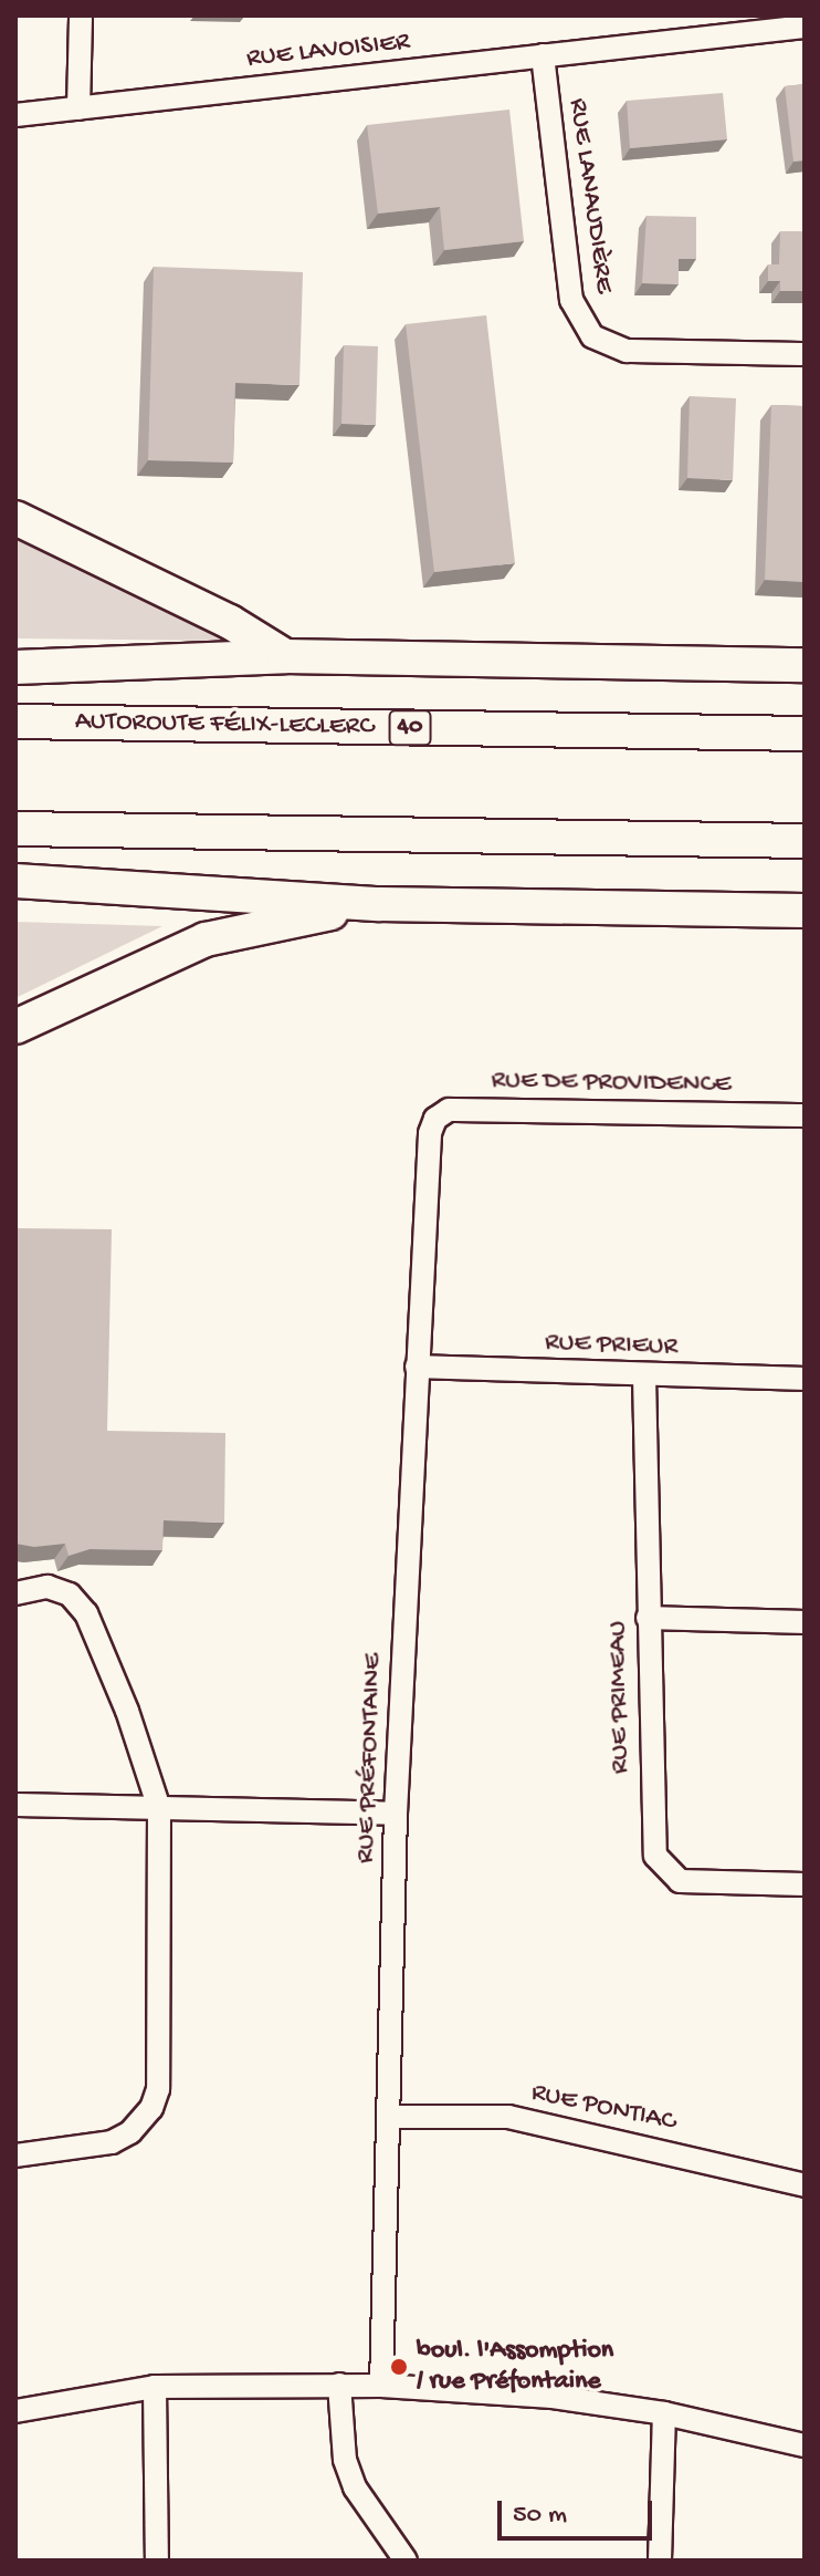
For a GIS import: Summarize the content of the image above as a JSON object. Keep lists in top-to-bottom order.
{
  "streets": {
    "highway": ["AUTOROUTE FÉLIX-LECLERC", "40"],
    "street": [
      "RUE LAVOISIER",
      "RUE LANAUDIÈRE",
      "RUE DE PROVIDENCE",
      "RUE PRIEUR",
      "RUE PRIMEAU",
      "RUE PRÉFONTAINE",
      "RUE PONTIAC"
    ]
  },
  "crossings": [
    ["RUE LAVOISIER", "RUE LANAUDIÈRE"],
    ["RUE DE PROVIDENCE", "RUE PRÉFONTAINE"],
    ["RUE PRIEUR", "RUE PRIMEAU"],
    ["RUE PRIEUR", "RUE PRÉFONTAINE"],
    ["RUE PRÉFONTAINE", "RUE PONTIAC"]
  ],
  "places": ["boul. l'Assomption / rue Préfontaine"],
  "scale_bar": "50 m"
}
